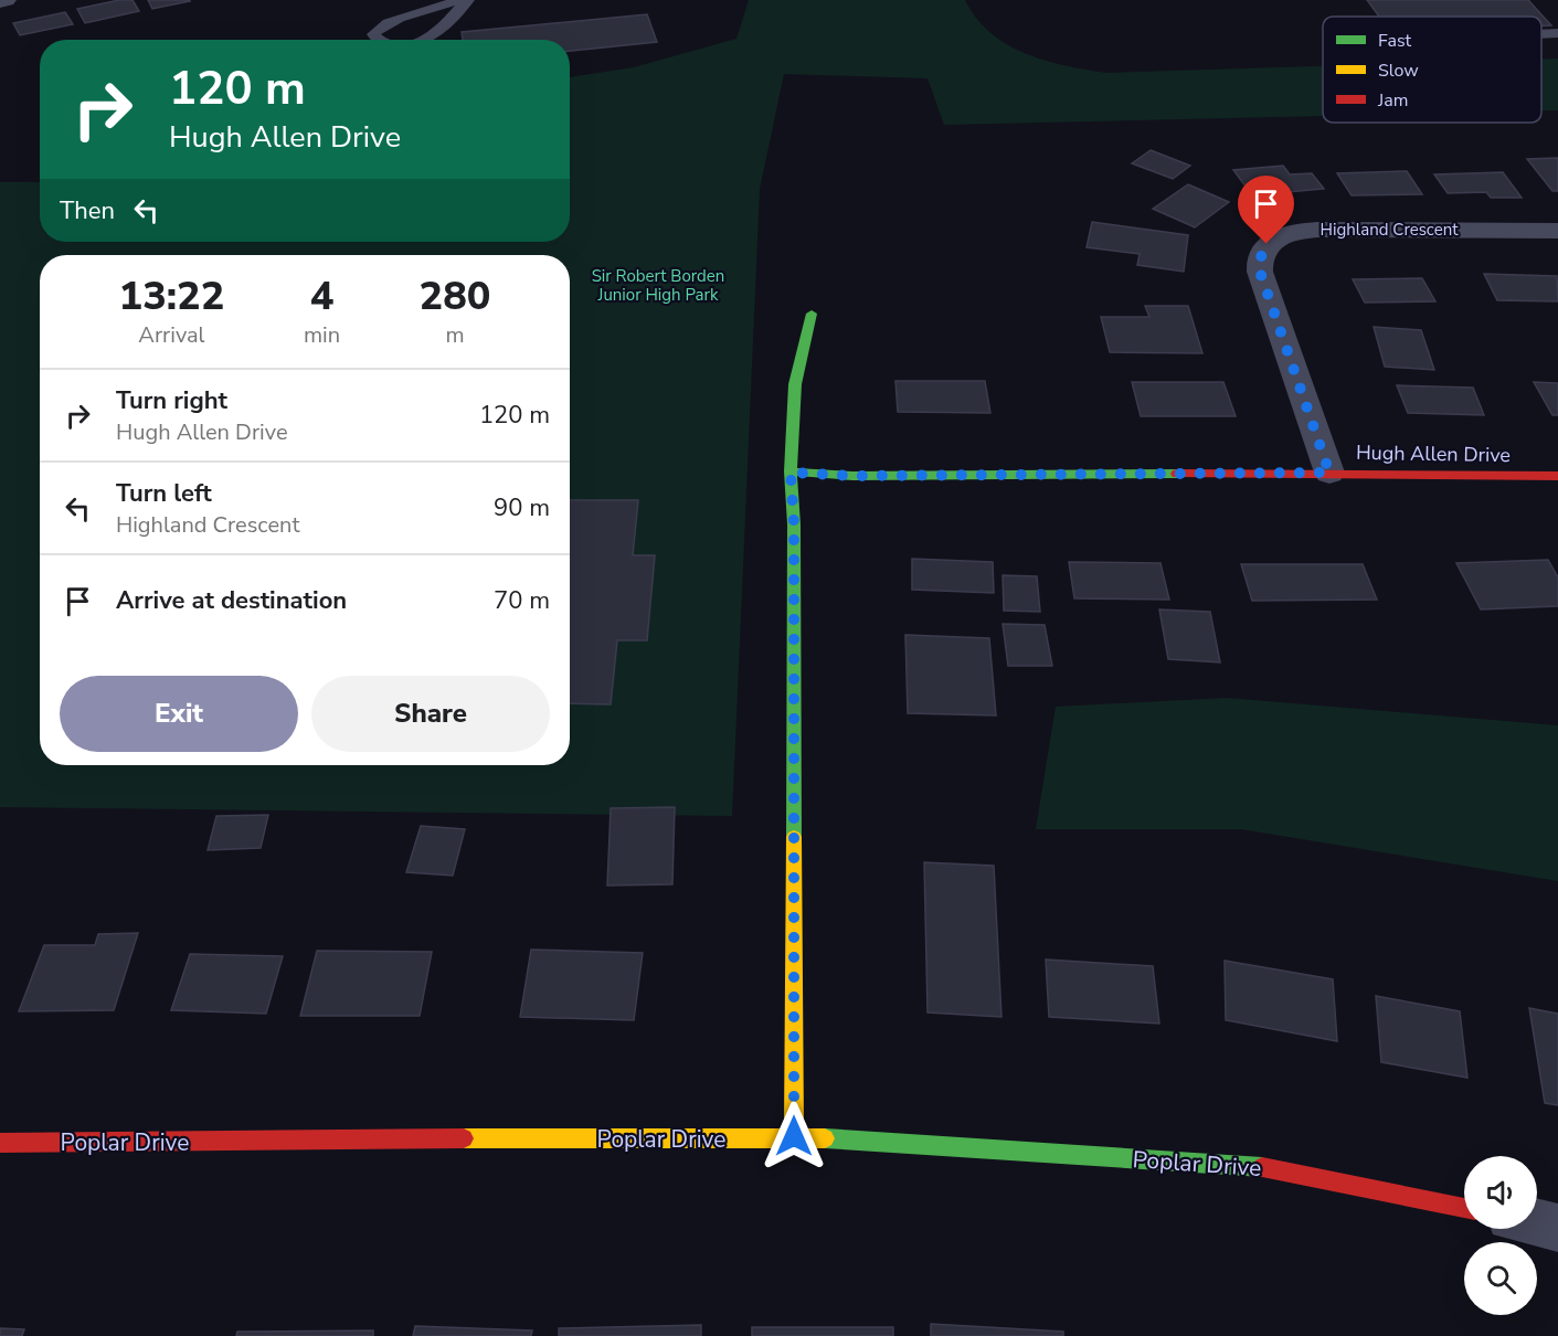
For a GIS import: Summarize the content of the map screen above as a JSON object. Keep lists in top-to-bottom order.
{
  "streets": {
    "street": ["Highland Crescent", "Hugh Allen Drive", "Poplar Drive"]
  },
  "crossings": [
    ["Highland Crescent", "Hugh Allen Drive"]
  ],
  "parks": ["Sir Robert Borden Junior High Park"],
  "legend": ["Fast", "Slow", "Jam"],
  "page": {
    "turn": ["120 m", "Hugh Allen Drive"],
    "then": "Then",
    "eta": [
      "13:22",
      "Arrival",
      "4",
      "min",
      "280",
      "m"
    ],
    "list": [
      {
        "name": "Turn right",
        "note": "Hugh Allen Drive",
        "value": "120 m"
      },
      {
        "name": "Turn left",
        "note": "Highland Crescent",
        "value": "90 m"
      },
      {
        "name": "Arrive at destination",
        "value": "70 m"
      }
    ],
    "buttons": ["Exit", "Share"]
  }
}
